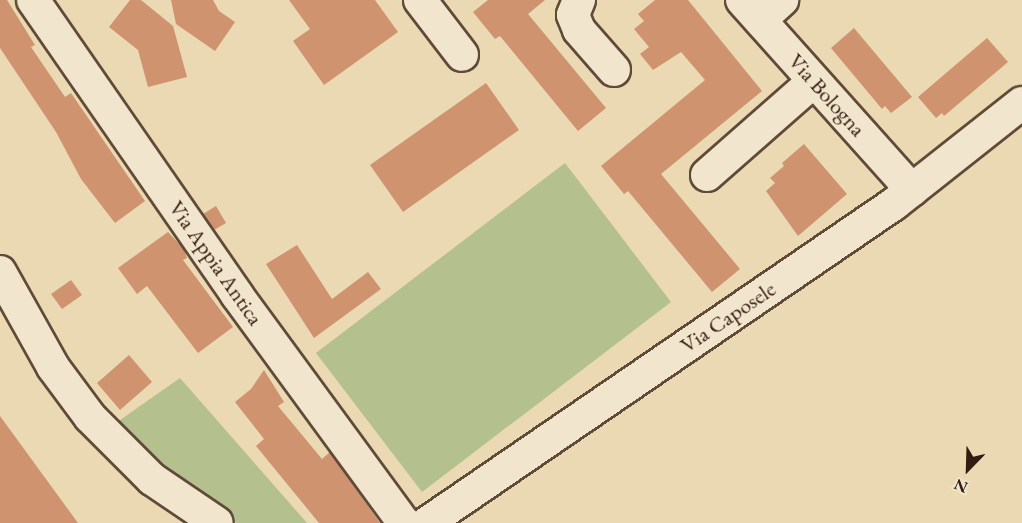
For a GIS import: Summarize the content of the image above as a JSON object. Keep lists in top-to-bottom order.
{
  "streets": {
    "street": ["Via Bologna", "Via Appia Antica", "Via Caposele"]
  },
  "crossings": [
    ["Via Bologna", "Via Caposele"]
  ],
  "north": "bottom left"
}
